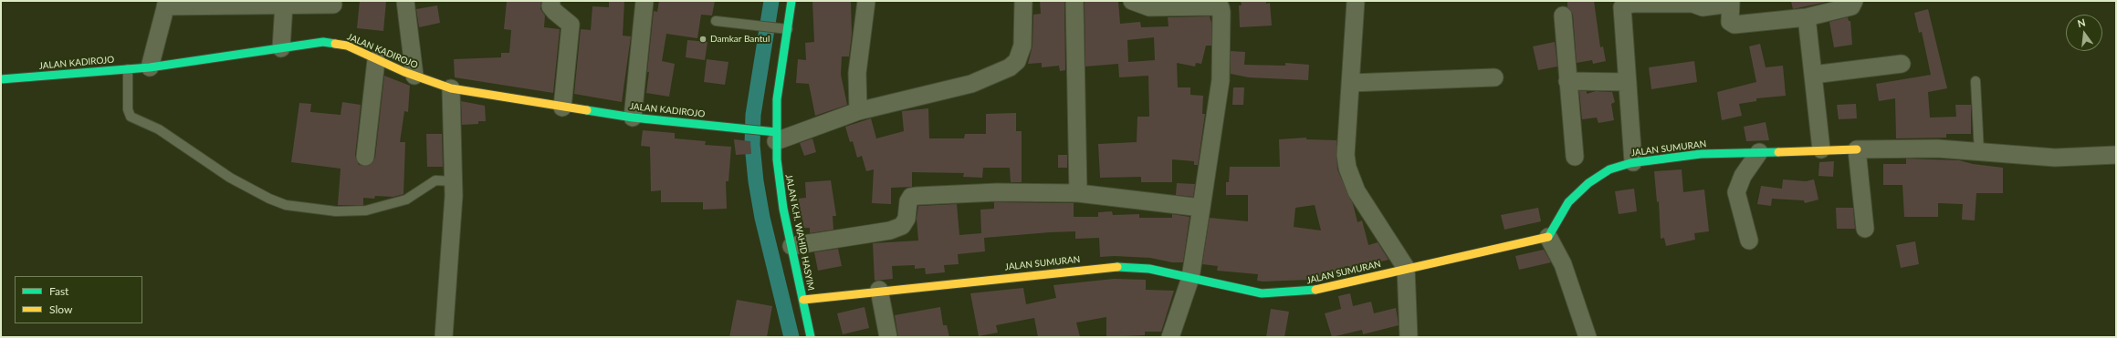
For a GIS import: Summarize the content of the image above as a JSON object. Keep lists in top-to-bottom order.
{
  "streets": {
    "street": ["JALAN KADIROJO", "JALAN SUMURAN", "JALAN K.H. WAHID HASYIM"]
  },
  "crossings": [
    ["JALAN KADIROJO", "JALAN K.H. WAHID HASYIM"],
    ["JALAN SUMURAN", "JALAN K.H. WAHID HASYIM"]
  ],
  "places": ["Damkar Bantul"],
  "legend": ["Fast", "Slow"],
  "north": "top"
}
